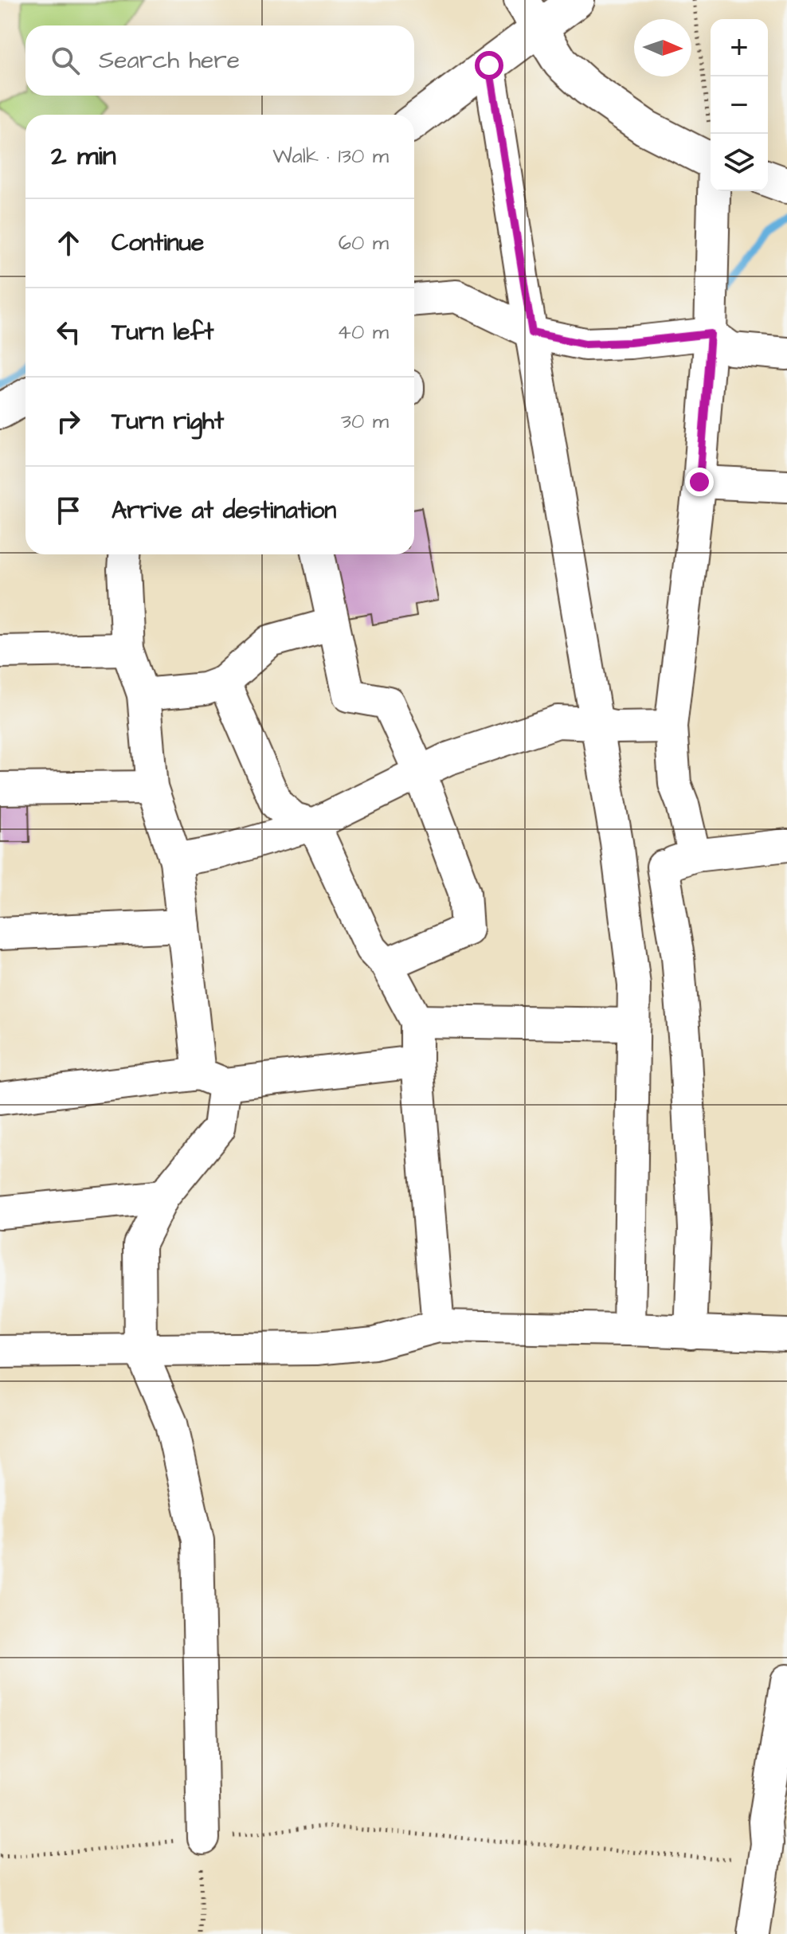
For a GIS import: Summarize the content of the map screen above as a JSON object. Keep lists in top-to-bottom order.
{
  "north": "right",
  "page": {
    "map_buttons": ["+", "−"],
    "search": "Search here",
    "heading": ["2 min", "Walk · 130 m"],
    "list": [
      ["Continue", "60 m"],
      ["Turn left", "40 m"],
      ["Turn right", "30 m"],
      "Arrive at destination"
    ]
  }
}
